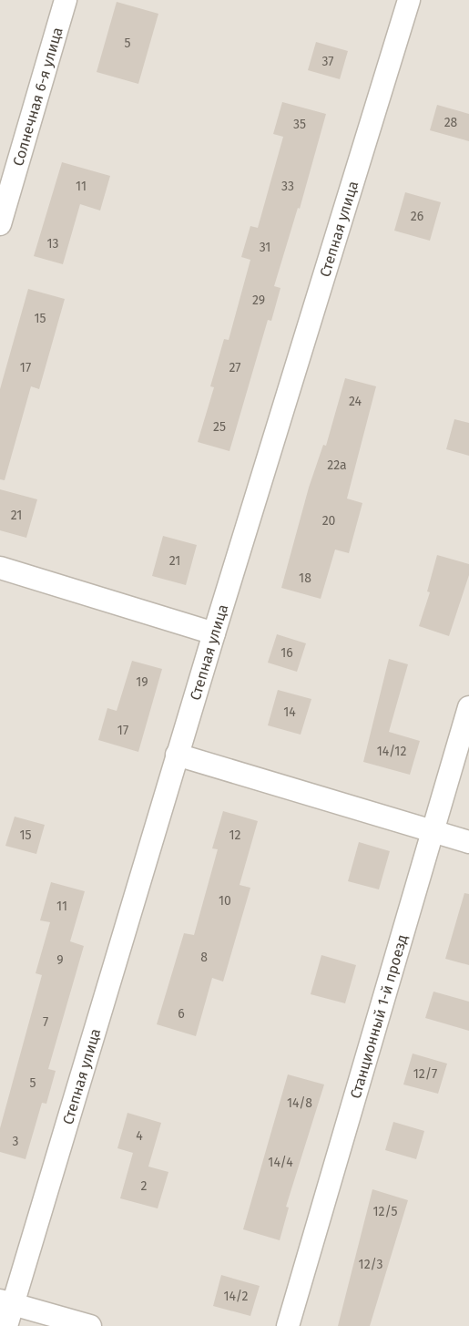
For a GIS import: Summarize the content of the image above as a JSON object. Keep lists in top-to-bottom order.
{
  "streets": {
    "street": ["Солнечная 6-я улица", "Степная улица", "Станционный 1-й проезд"]
  },
  "house_numbers": [
    "5",
    "37",
    "28",
    "35",
    "11",
    "33",
    "26",
    "13",
    "31",
    "29",
    "15",
    "17",
    "27",
    "24",
    "25",
    "22а",
    "21",
    "20",
    "21",
    "18",
    "16",
    "19",
    "14",
    "17",
    "14/12",
    "15",
    "12",
    "10",
    "11",
    "8",
    "9",
    "6",
    "7",
    "12/7",
    "5",
    "14/8",
    "4",
    "3",
    "14/4",
    "2",
    "12/5",
    "12/3",
    "14/2"
  ]
}
